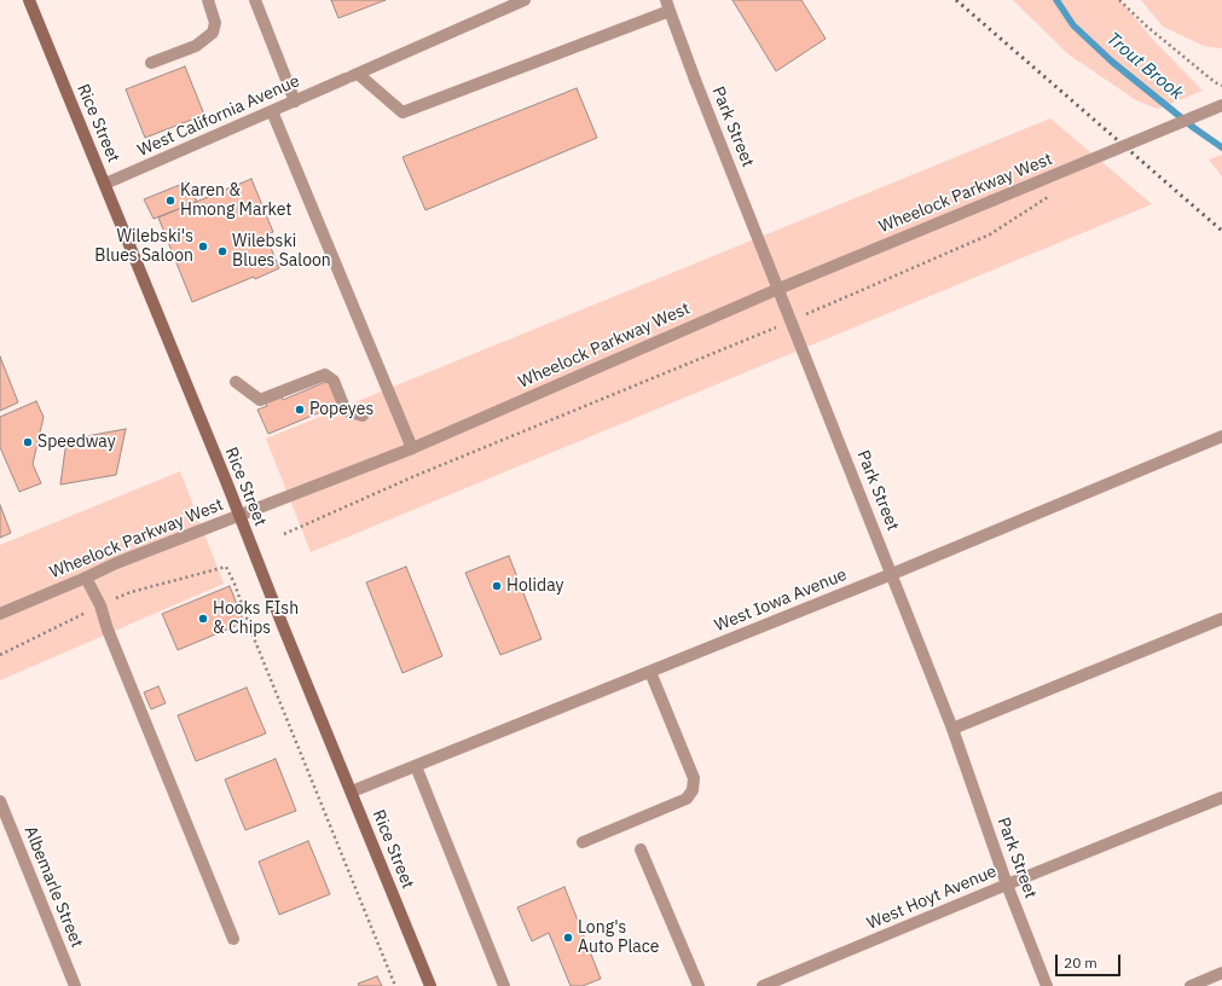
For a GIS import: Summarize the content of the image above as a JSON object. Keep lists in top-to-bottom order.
{
  "streets": {
    "main road": ["Rice Street"],
    "street": [
      "West California Avenue",
      "Park Street",
      "Wheelock Parkway West",
      "West Iowa Avenue",
      "Albemarle Street",
      "West Hoyt Avenue"
    ]
  },
  "crossings": [
    ["West California Avenue", "Rice Street"],
    ["Rice Street", "Wheelock Parkway West"],
    ["Rice Street", "West Iowa Avenue"],
    ["Park Street", "Wheelock Parkway West"],
    ["Park Street", "West Iowa Avenue"],
    ["Park Street", "West Hoyt Avenue"]
  ],
  "water": ["Trout Brook"],
  "places": [
    "Karen & Hmong Market",
    "Wilebski's Blues Saloon",
    "Wilebski Blues Saloon",
    "Popeyes",
    "Speedway",
    "Holiday",
    "Hooks FIsh & Chips",
    "Long's Auto Place"
  ],
  "scale_bar": "20 m"
}
